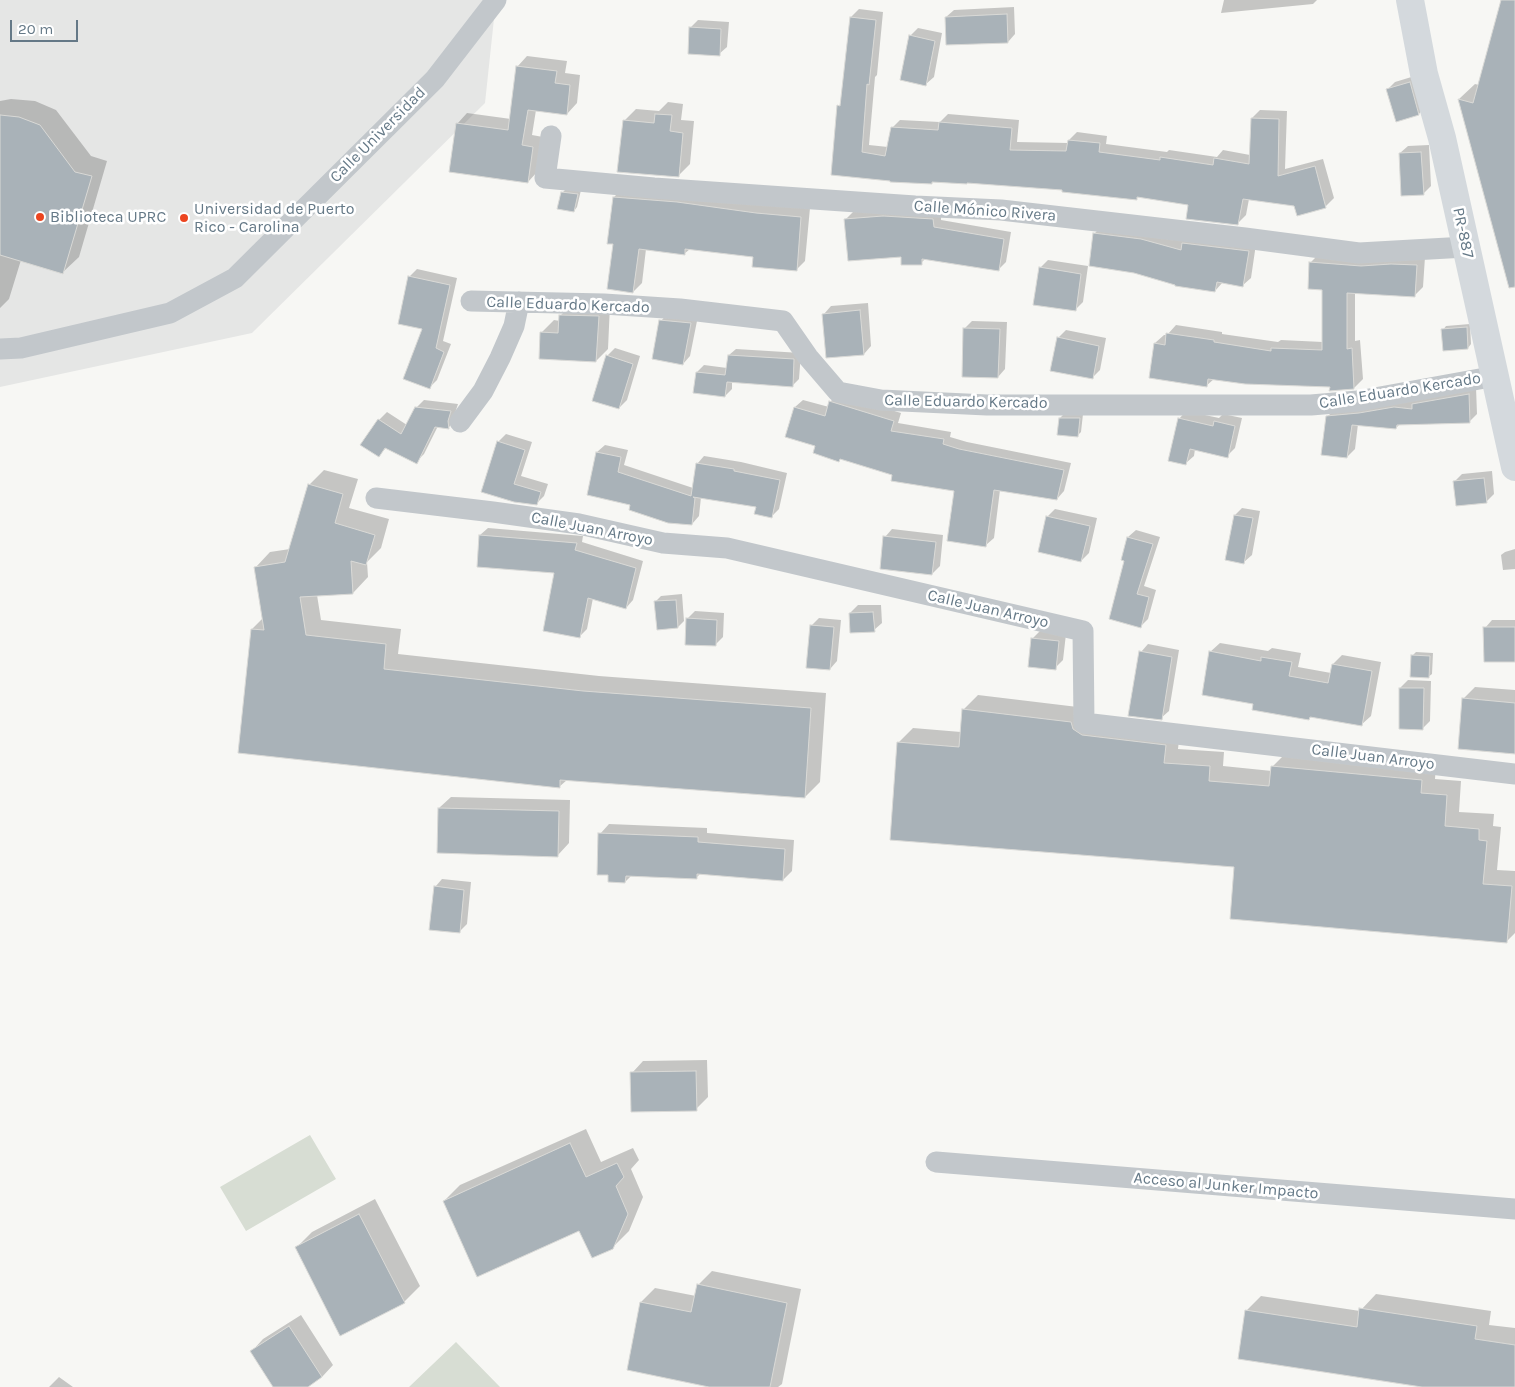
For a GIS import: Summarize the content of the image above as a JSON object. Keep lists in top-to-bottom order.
{
  "streets": {
    "street": [
      "Calle Universidad",
      "Calle Mónico Rivera",
      "PR-887",
      "Calle Eduardo Kercado",
      "Calle Juan Arroyo",
      "Acceso al Junker Impacto"
    ]
  },
  "crossings": [
    ["Calle Mónico Rivera", "PR-887"],
    ["PR-887", "Calle Eduardo Kercado"]
  ],
  "places": ["Biblioteca UPRC", "Universidad de Puerto Rico - Carolina"],
  "scale_bar": "20 m"
}
